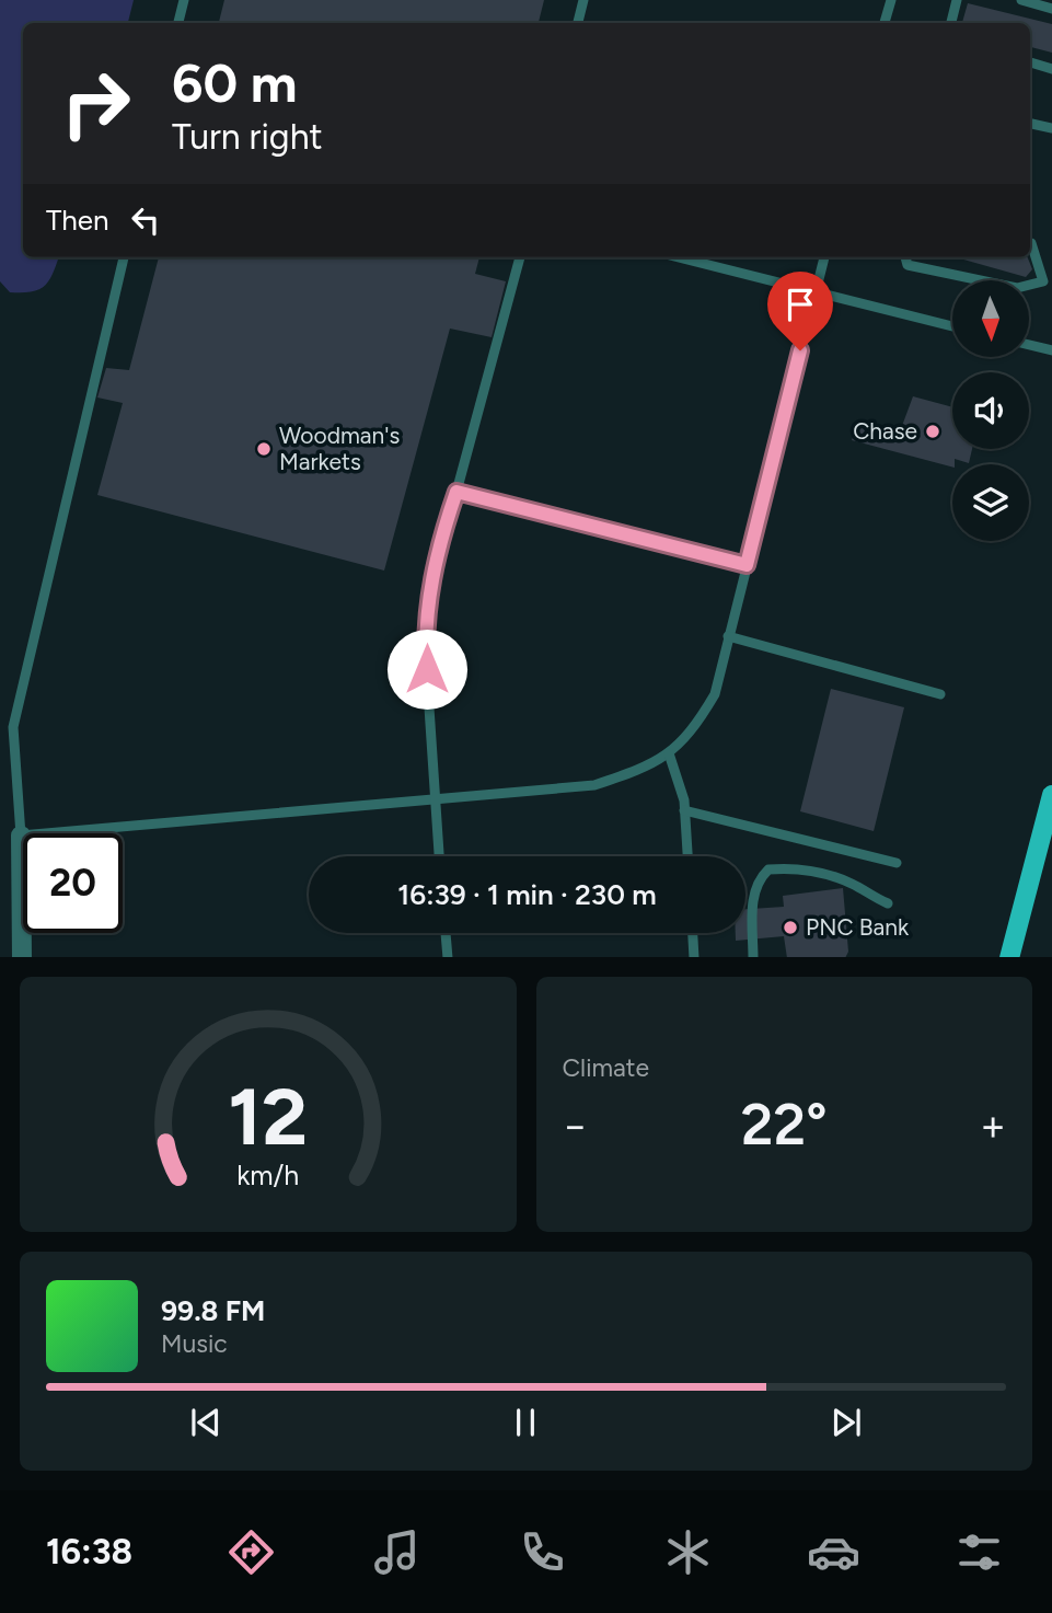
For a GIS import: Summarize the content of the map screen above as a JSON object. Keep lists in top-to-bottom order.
{
  "places": ["Chase", "Woodman's Markets", "PNC Bank"],
  "north": "bottom",
  "page": {
    "turn": ["60 m", "Turn right"],
    "then": "Then",
    "limit": "20",
    "trip": "16:39 · 1 min · 230 m",
    "tile": "Climate",
    "heat": ["−", "22°", "+"],
    "song": ["99.8 FM", "Music"],
    "tabs": "16:38",
    "gauge": ["12", "km/h"]
  }
}
